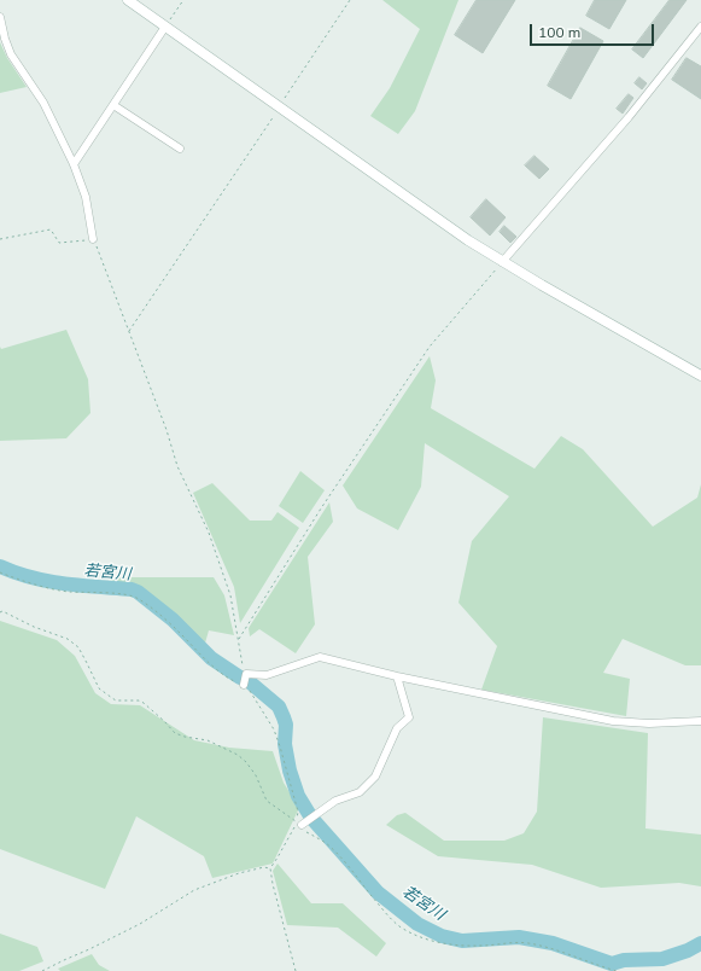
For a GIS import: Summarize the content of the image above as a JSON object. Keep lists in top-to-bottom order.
{
  "water": ["若宮川"],
  "scale_bar": "100 m"
}
